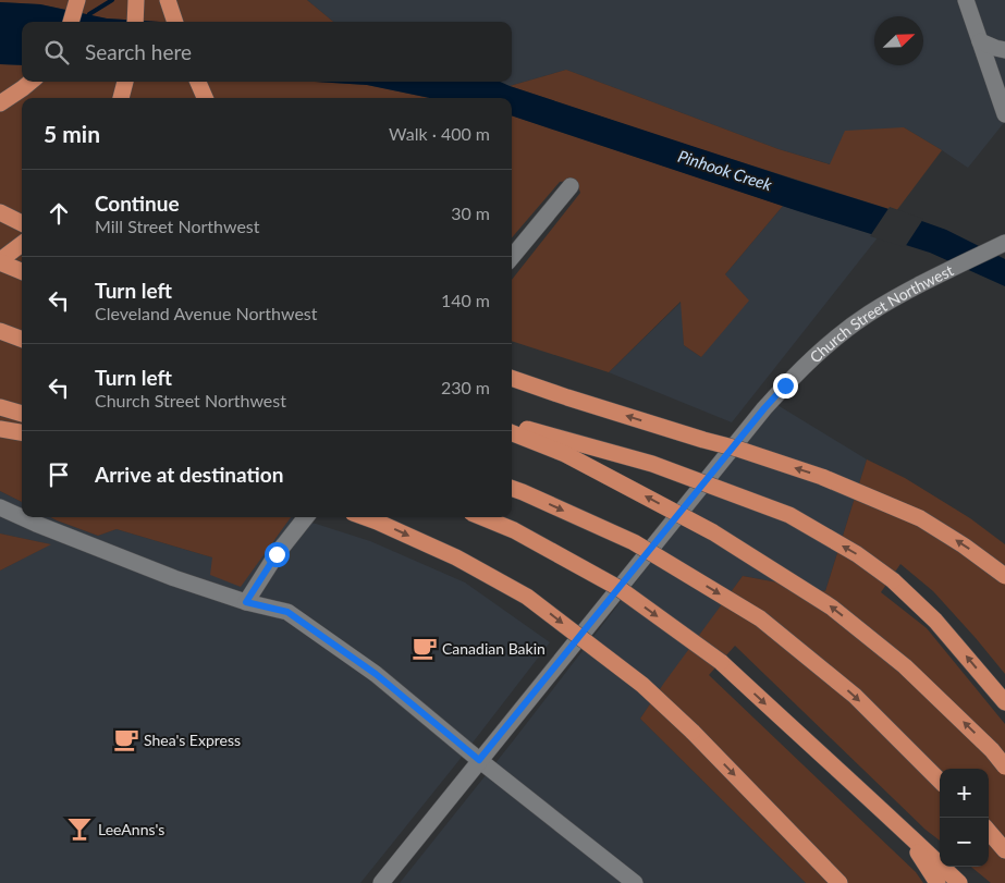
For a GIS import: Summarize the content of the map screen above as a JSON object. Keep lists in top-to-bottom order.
{
  "streets": {
    "street": ["Church Street Northwest"]
  },
  "water": ["Pinhook Creek"],
  "places": {
    "cafe": ["Canadian Bakin", "Shea's Express"],
    "bar": ["LeeAnns's"]
  },
  "north": "top right",
  "page": {
    "search": "Search here",
    "heading": ["5 min", "Walk · 400 m"],
    "list": [
      ["Continue", "Mill Street Northwest", "30 m"],
      ["Turn left", "Cleveland Avenue Northwest", "140 m"],
      ["Turn left", "Church Street Northwest", "230 m"],
      "Arrive at destination"
    ],
    "map_buttons": ["+", "−"]
  }
}
